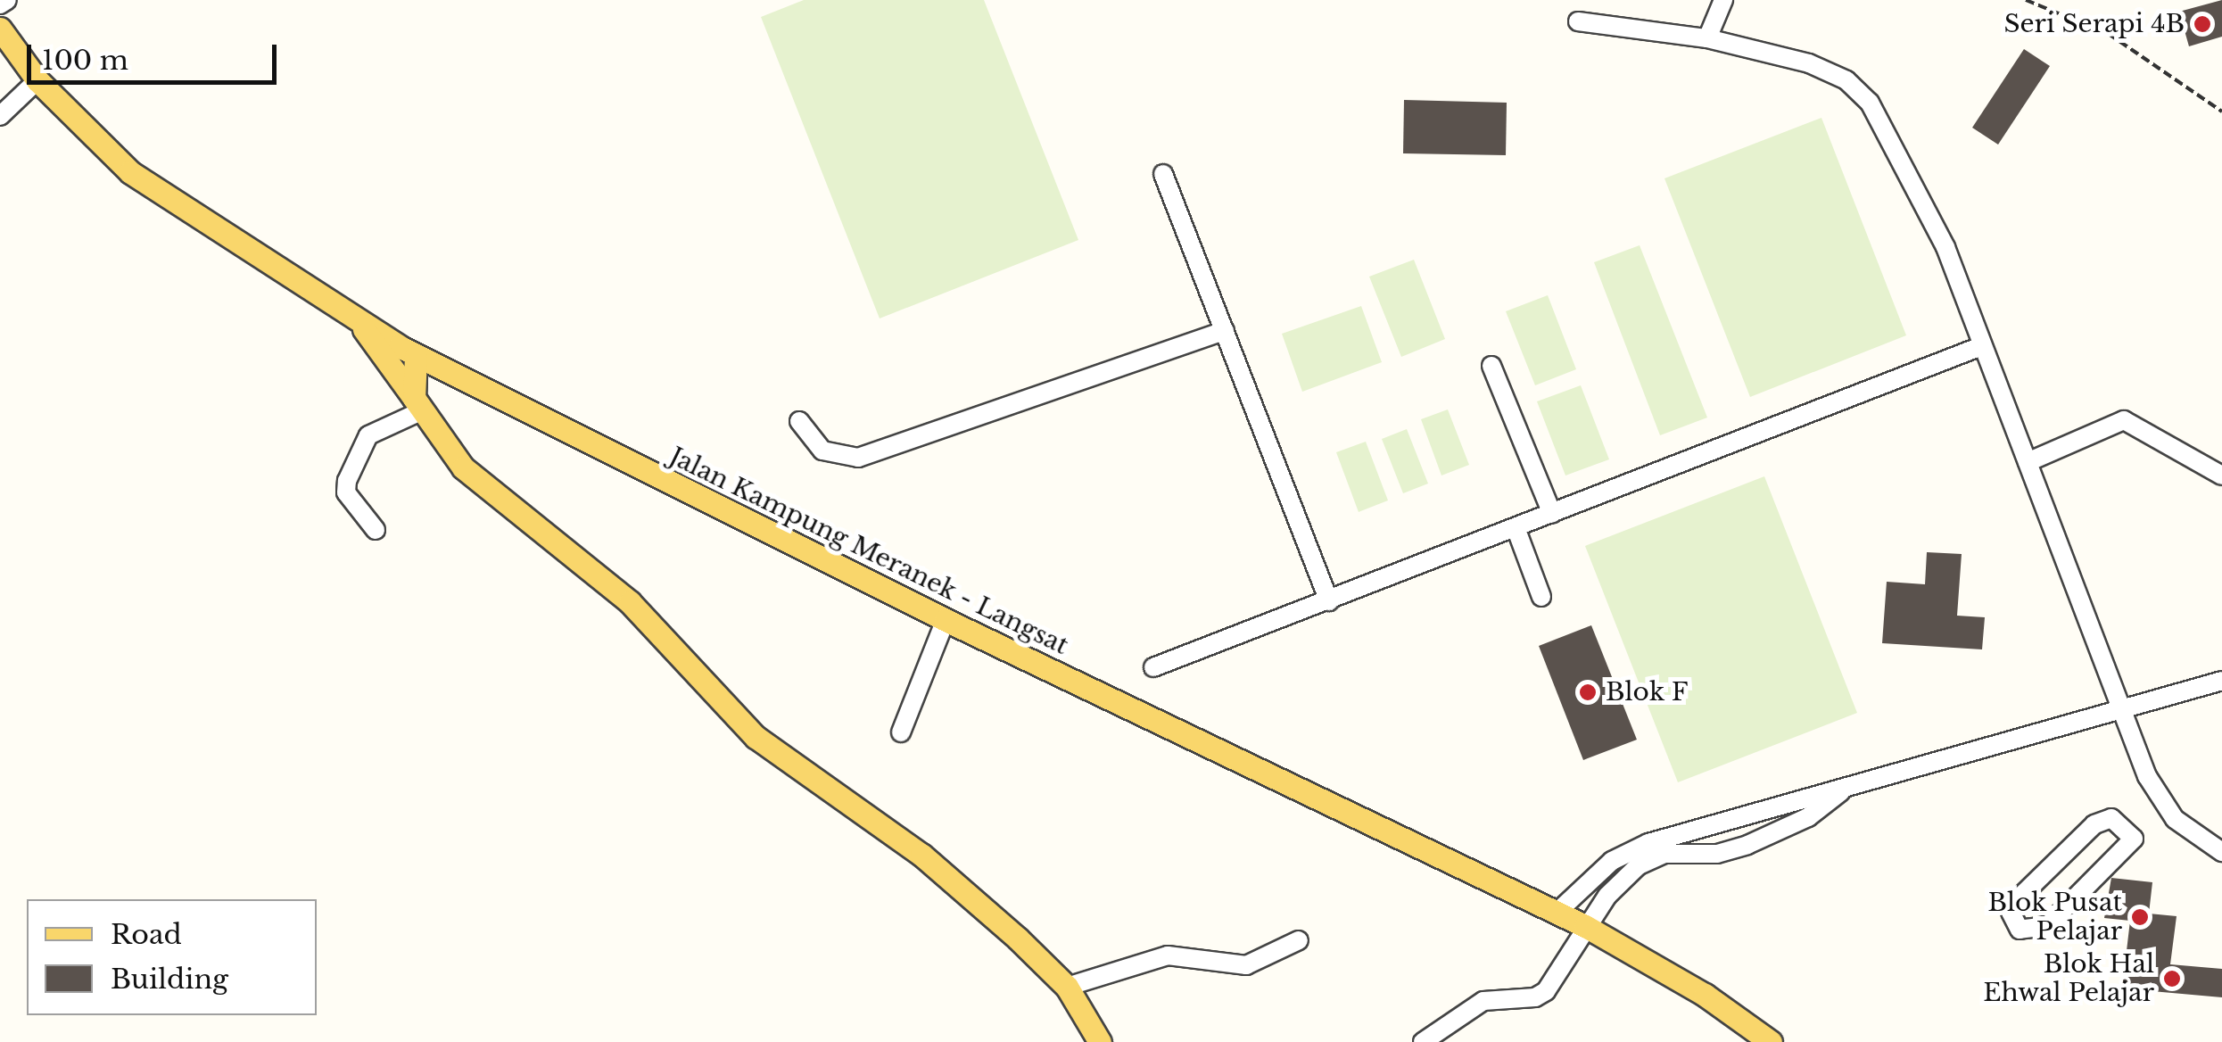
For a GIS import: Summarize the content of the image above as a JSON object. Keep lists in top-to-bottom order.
{
  "streets": {
    "main road": ["Jalan Kampung Meranek - Langsat"]
  },
  "places": [
    "Seri Serapi 4B",
    "Blok F",
    "Blok Pusat Pelajar",
    "Blok Hal Ehwal Pelajar"
  ],
  "legend": ["Road", "Building"],
  "scale_bar": "100 m"
}
